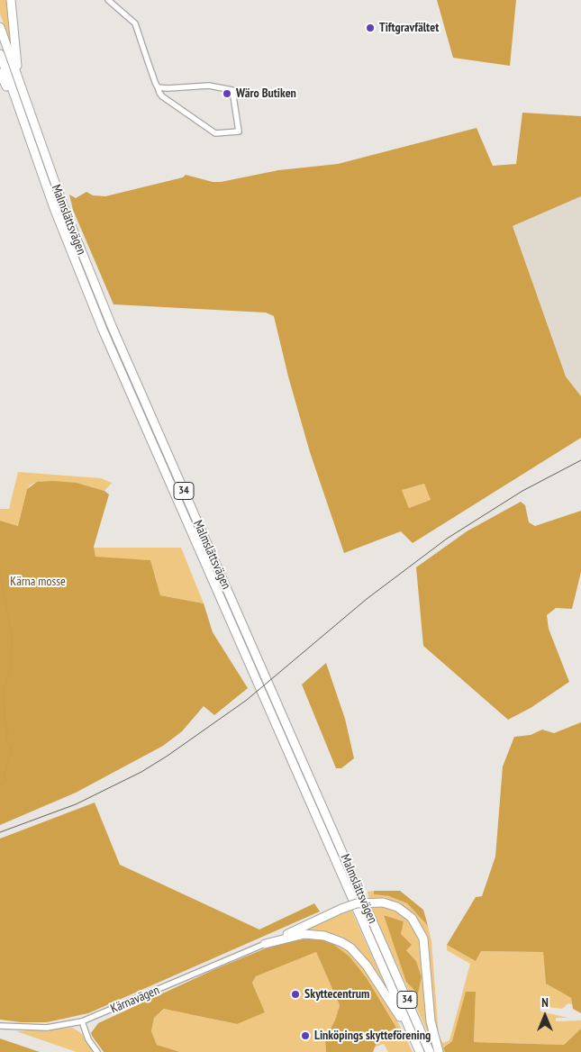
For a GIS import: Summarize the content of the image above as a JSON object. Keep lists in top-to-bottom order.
{
  "streets": {
    "highway": ["Malmslättsvägen", "34"],
    "street": ["Kärnavägen"]
  },
  "parks": ["Kärna mosse"],
  "places": [
    "Tiftgravfältet",
    "Wäro Butiken",
    "Skyttecentrum",
    "Linköpings skytteförening"
  ],
  "north": "top"
}
